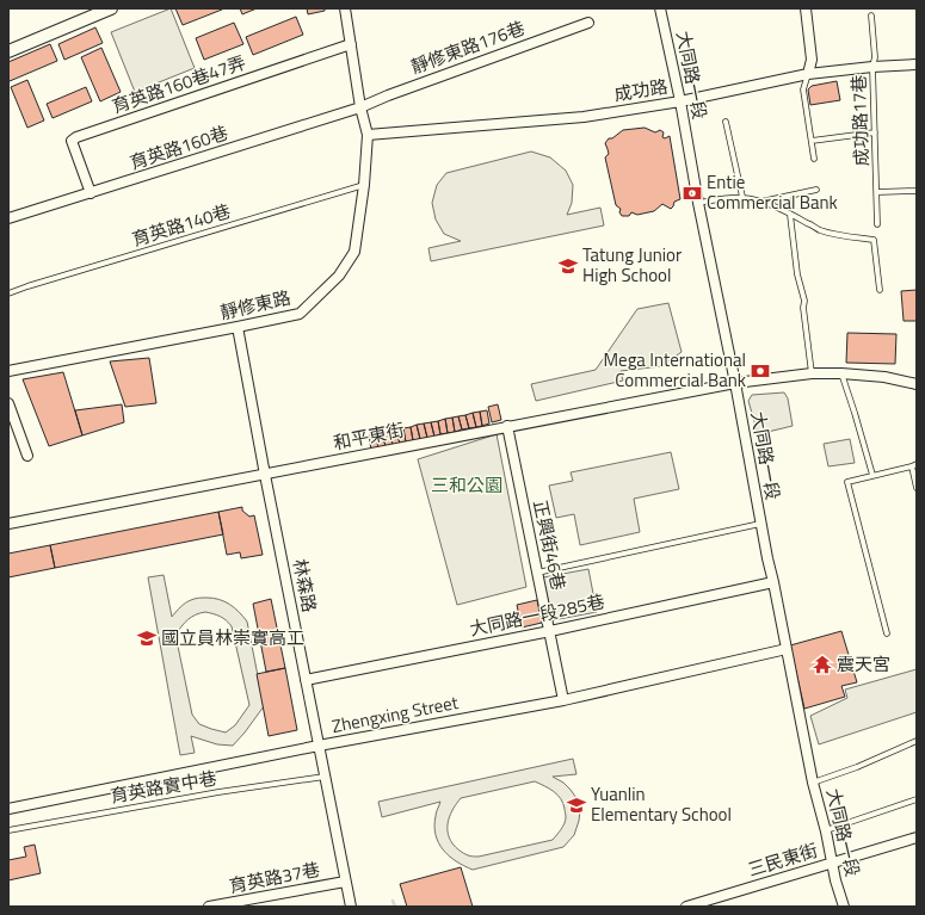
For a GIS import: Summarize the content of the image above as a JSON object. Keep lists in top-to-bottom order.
{
  "streets": {
    "street": [
      "靜修東路176巷",
      "大同路一段",
      "育英路160巷47弄",
      "成功路",
      "育英路160巷",
      "靜修東路",
      "和平東街",
      "正興街46巷",
      "林森路",
      "大同路一段285巷",
      "Zhengxing Street",
      "三民東街",
      "育英路37巷"
    ],
    "lane": ["成功路17巷", "育英路140巷", "育英路實中巷"]
  },
  "crossings": [
    ["靜修東路176巷", "育英路160巷"],
    ["靜修東路176巷", "靜修東路"],
    ["大同路一段", "成功路"],
    ["大同路一段", "和平東街"],
    ["大同路一段", "大同路一段285巷"],
    ["大同路一段", "Zhengxing Street"],
    ["大同路一段", "三民東街"],
    ["育英路160巷47弄", "育英路160巷"],
    ["育英路160巷47弄", "靜修東路"],
    ["成功路", "成功路17巷"],
    ["成功路", "靜修東路"],
    ["育英路160巷", "靜修東路"],
    ["育英路140巷", "靜修東路"],
    ["靜修東路", "林森路"],
    ["和平東街", "正興街46巷"],
    ["和平東街", "林森路"],
    ["正興街46巷", "大同路一段285巷"],
    ["正興街46巷", "Zhengxing Street"],
    ["林森路", "大同路一段285巷"],
    ["林森路", "Zhengxing Street"],
    ["林森路", "育英路實中巷"],
    ["林森路", "育英路37巷"]
  ],
  "parks": ["三和公園"],
  "places": {
    "bank": ["Entie Commercial Bank", "Mega International Commercial Bank"],
    "school or university": ["Tatung Junior High School", "國立員林崇實高工", "Yuanlin Elementary School"],
    "temple": ["震天宮"]
  }
}
